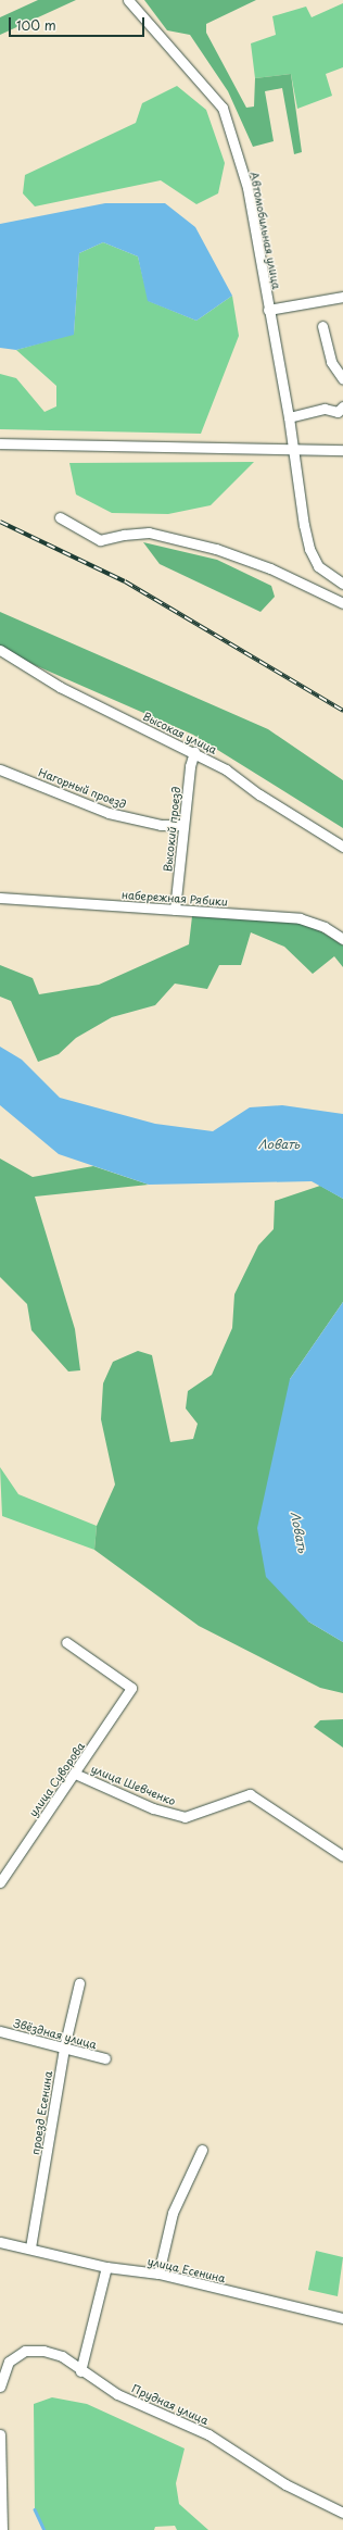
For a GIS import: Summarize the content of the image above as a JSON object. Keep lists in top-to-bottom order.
{
  "streets": {
    "street": [
      "Автомобильная улица",
      "Высокая улица",
      "Нагорный проезд",
      "Высокий проезд",
      "набережная Рябики",
      "улица Суворова",
      "улица Шевченко",
      "Звёздная улица",
      "проезд Есенина",
      "улица Есенина",
      "Прудная улица"
    ]
  },
  "crossings": [
    ["Высокая улица", "Высокий проезд"],
    ["Нагорный проезд", "Высокий проезд"],
    ["Высокий проезд", "набережная Рябики"],
    ["улица Суворова", "улица Шевченко"],
    ["Звёздная улица", "проезд Есенина"],
    ["проезд Есенина", "улица Есенина"]
  ],
  "water": ["Ловать"],
  "scale_bar": "100 m"
}
